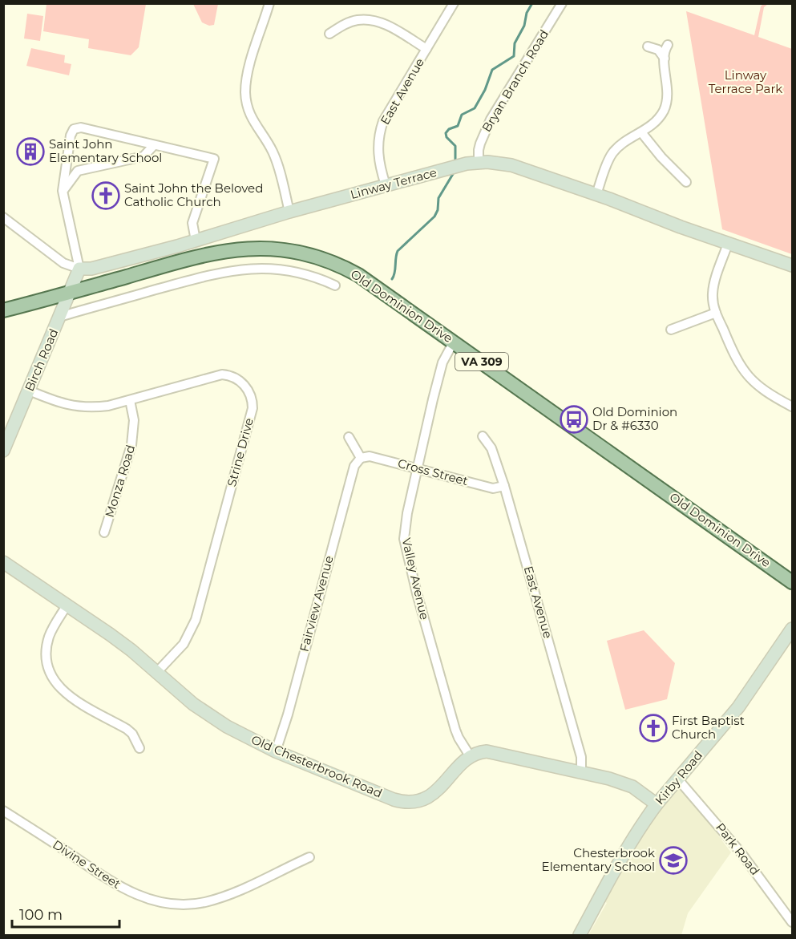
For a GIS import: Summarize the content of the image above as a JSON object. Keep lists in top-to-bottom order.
{
  "streets": {
    "main road": ["Old Dominion Drive", "VA 309"],
    "street": [
      "Bryan Branch Road",
      "East Avenue",
      "Linway Terrace",
      "Birch Road",
      "Strine Drive",
      "Cross Street",
      "Monza Road",
      "Valley Avenue",
      "Fairview Avenue",
      "Old Chesterbrook Road",
      "Kirby Road",
      "Park Road",
      "Divine Street"
    ]
  },
  "crossings": [
    ["Bryan Branch Road", "Linway Terrace"],
    ["East Avenue", "Linway Terrace"],
    ["East Avenue", "Cross Street"],
    ["Linway Terrace", "Birch Road"],
    ["Old Dominion Drive", "Birch Road"],
    ["Old Dominion Drive", "Valley Avenue"],
    ["Birch Road", "Strine Drive"],
    ["Strine Drive", "Monza Road"],
    ["Strine Drive", "Old Chesterbrook Road"],
    ["Cross Street", "Valley Avenue"],
    ["Cross Street", "Fairview Avenue"],
    ["Valley Avenue", "Old Chesterbrook Road"],
    ["Fairview Avenue", "Old Chesterbrook Road"],
    ["Kirby Road", "Park Road"]
  ],
  "parks": ["Linway Terrace Park"],
  "places": {
    "building": ["Saint John Elementary School"],
    "church": ["Saint John the Beloved Catholic Church", "First Baptist Church"],
    "bus stop": ["Old Dominion Dr & #6330"],
    "school or university": ["Chesterbrook Elementary School"]
  },
  "scale_bar": "100 m"
}
